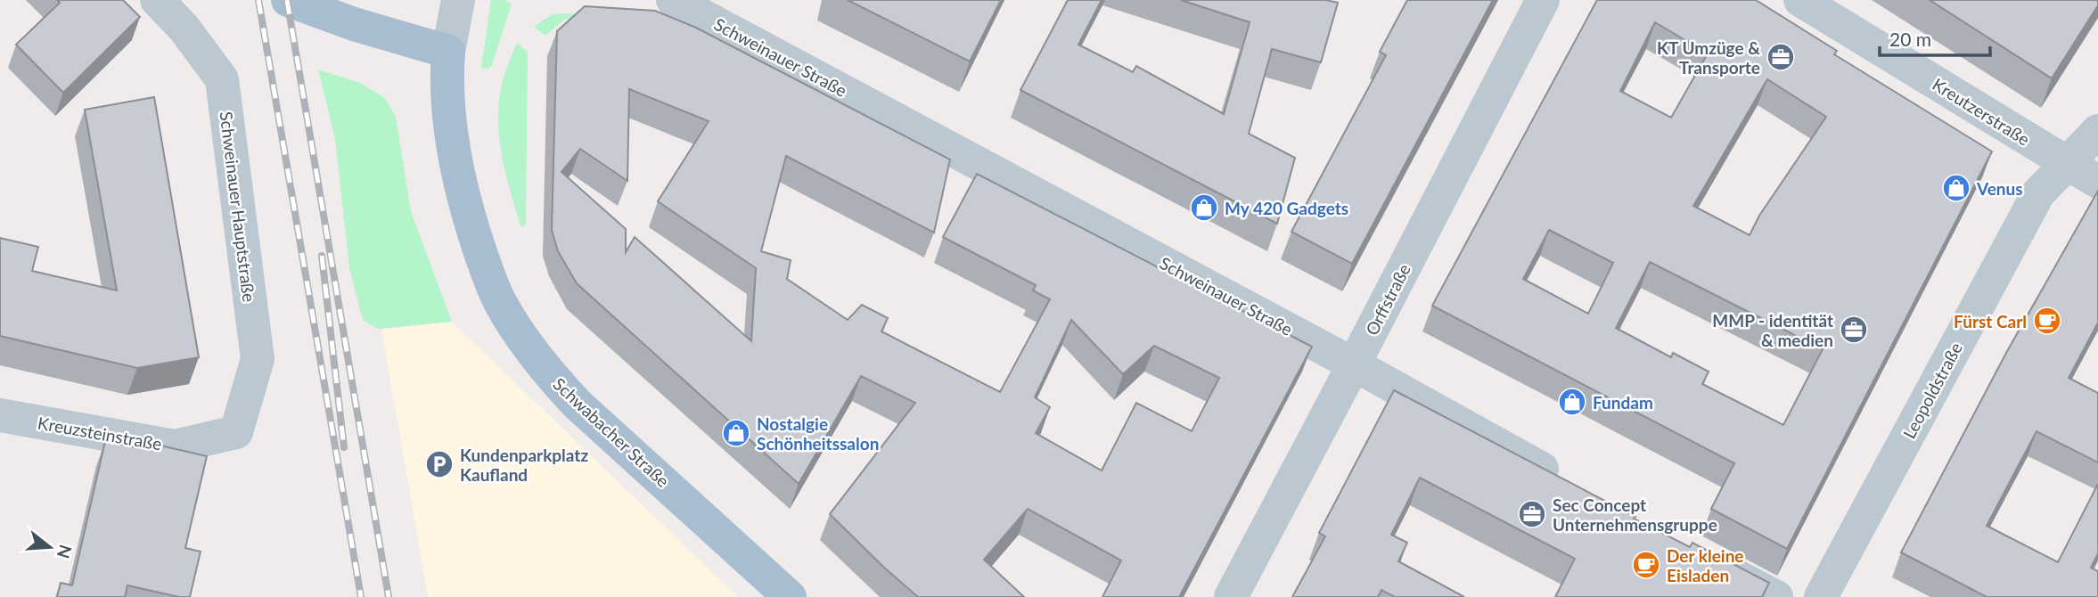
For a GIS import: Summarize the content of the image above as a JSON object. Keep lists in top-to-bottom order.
{
  "streets": {
    "main road": ["Schwabacher Straße"],
    "street": [
      "Schweinauer Straße",
      "Kreutzerstraße",
      "Schweinauer Hauptstraße",
      "Orffstraße",
      "Leopoldstraße",
      "Kreuzsteinstraße"
    ]
  },
  "crossings": [
    ["Schweinauer Straße", "Orffstraße"],
    ["Kreutzerstraße", "Leopoldstraße"],
    ["Schweinauer Hauptstraße", "Kreuzsteinstraße"]
  ],
  "places": {
    "office": ["KT Umzüge & Transporte", "MMP - identität & medien", "Sec Concept Unternehmensgruppe"],
    "shop": [
      "Venus",
      "My 420 Gadgets",
      "Fundam",
      "Nostalgie Schönheitssalon"
    ],
    "cafe": ["Fürst Carl", "Der kleine Eisladen"],
    "parking": ["Kundenparkplatz Kaufland"]
  },
  "scale_bar": "20 m",
  "north": "right"
}
